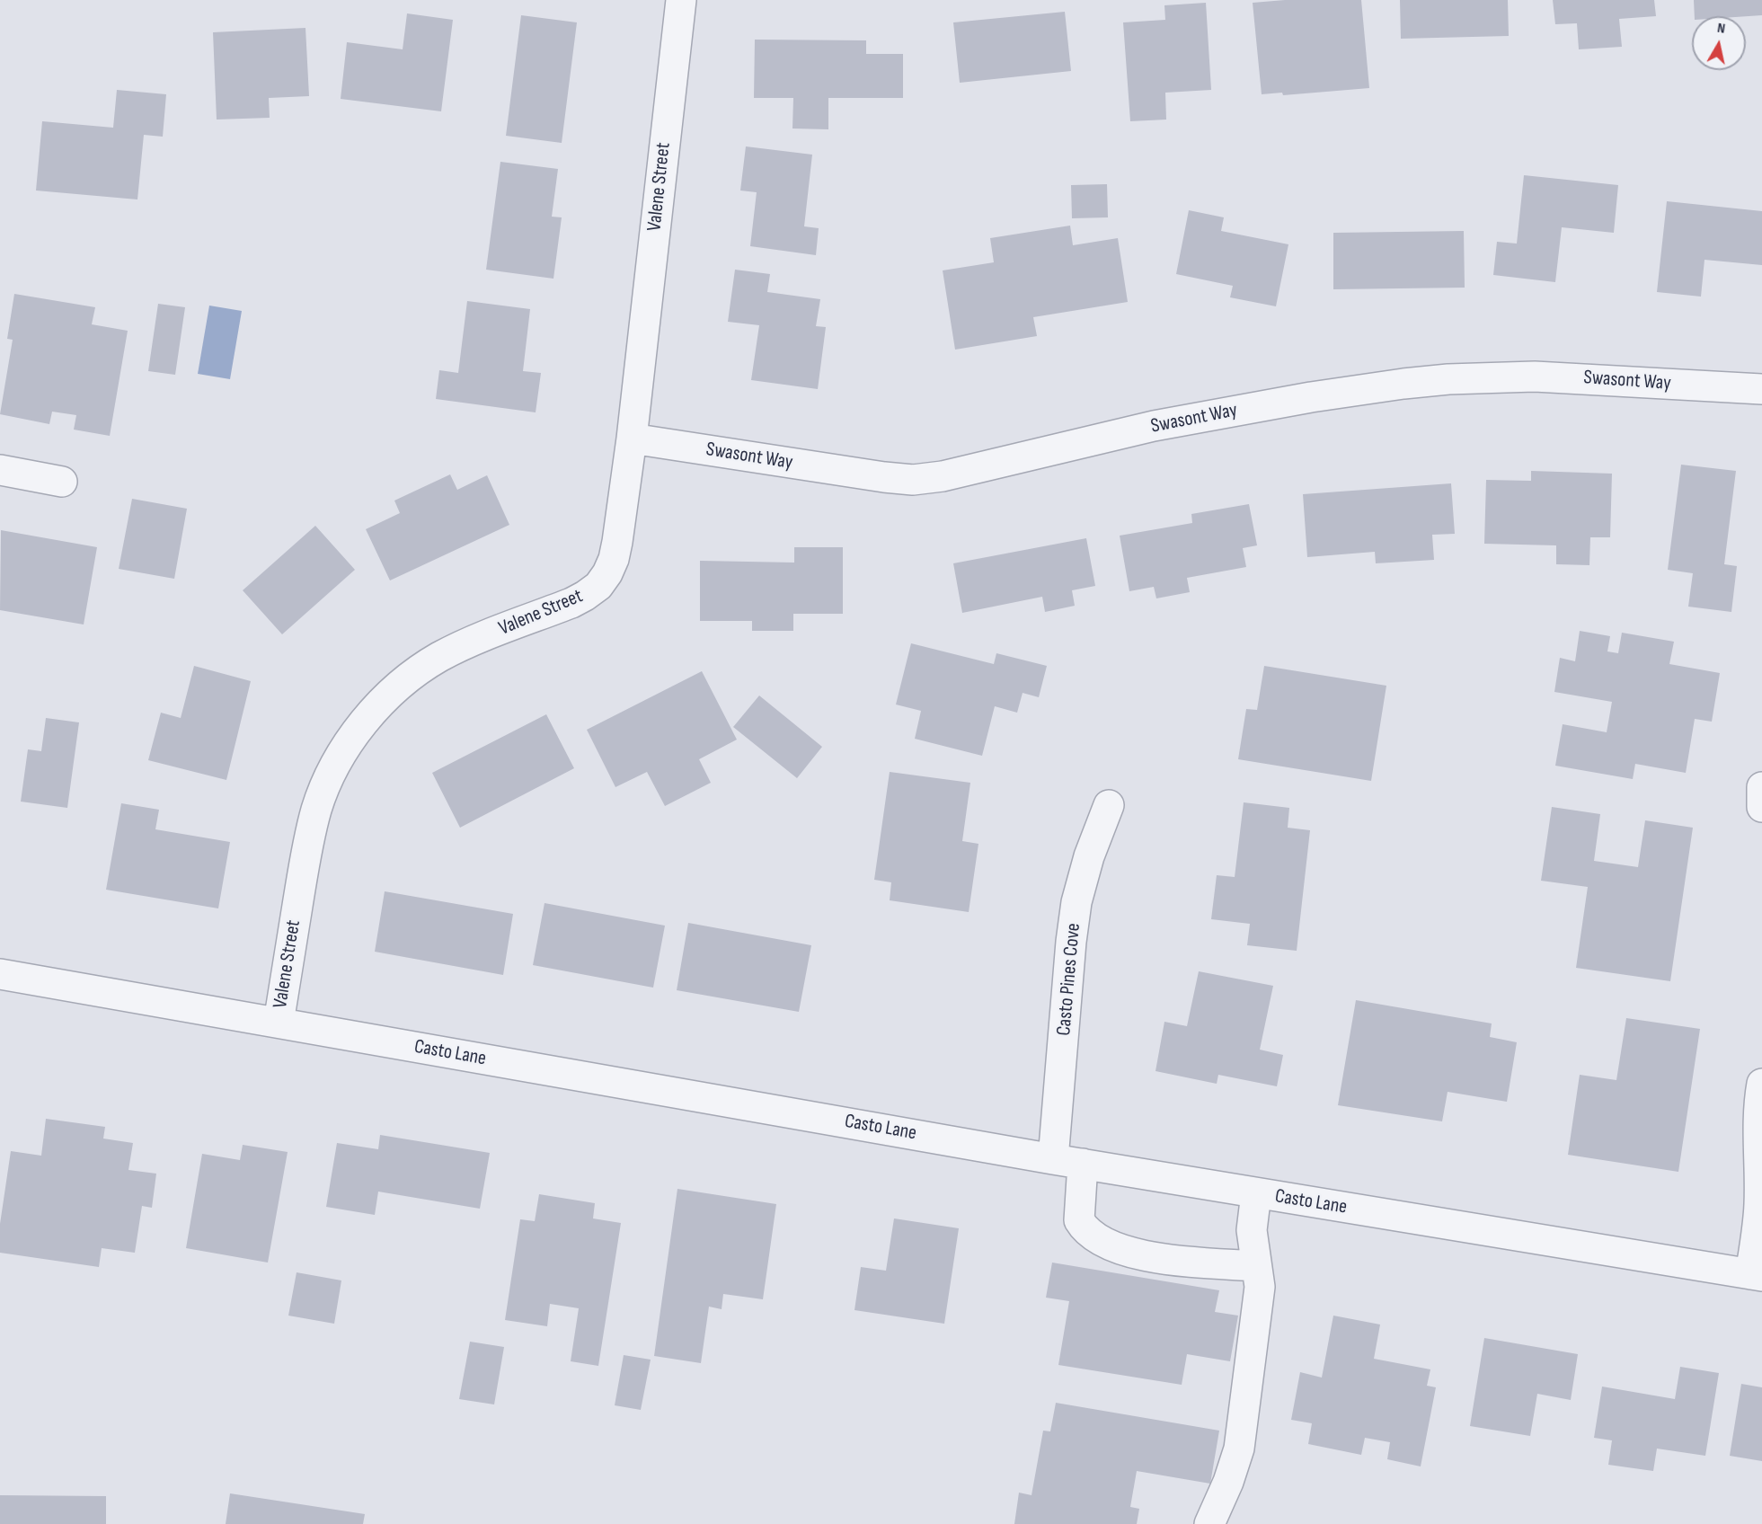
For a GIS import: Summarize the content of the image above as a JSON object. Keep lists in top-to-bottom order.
{
  "streets": {
    "street": [
      "Valene Street",
      "Swasont Way",
      "Casto Pines Cove",
      "Casto Lane"
    ]
  },
  "crossings": [
    ["Valene Street", "Swasont Way"],
    ["Valene Street", "Casto Lane"],
    ["Casto Pines Cove", "Casto Lane"]
  ],
  "north": "top"
}
